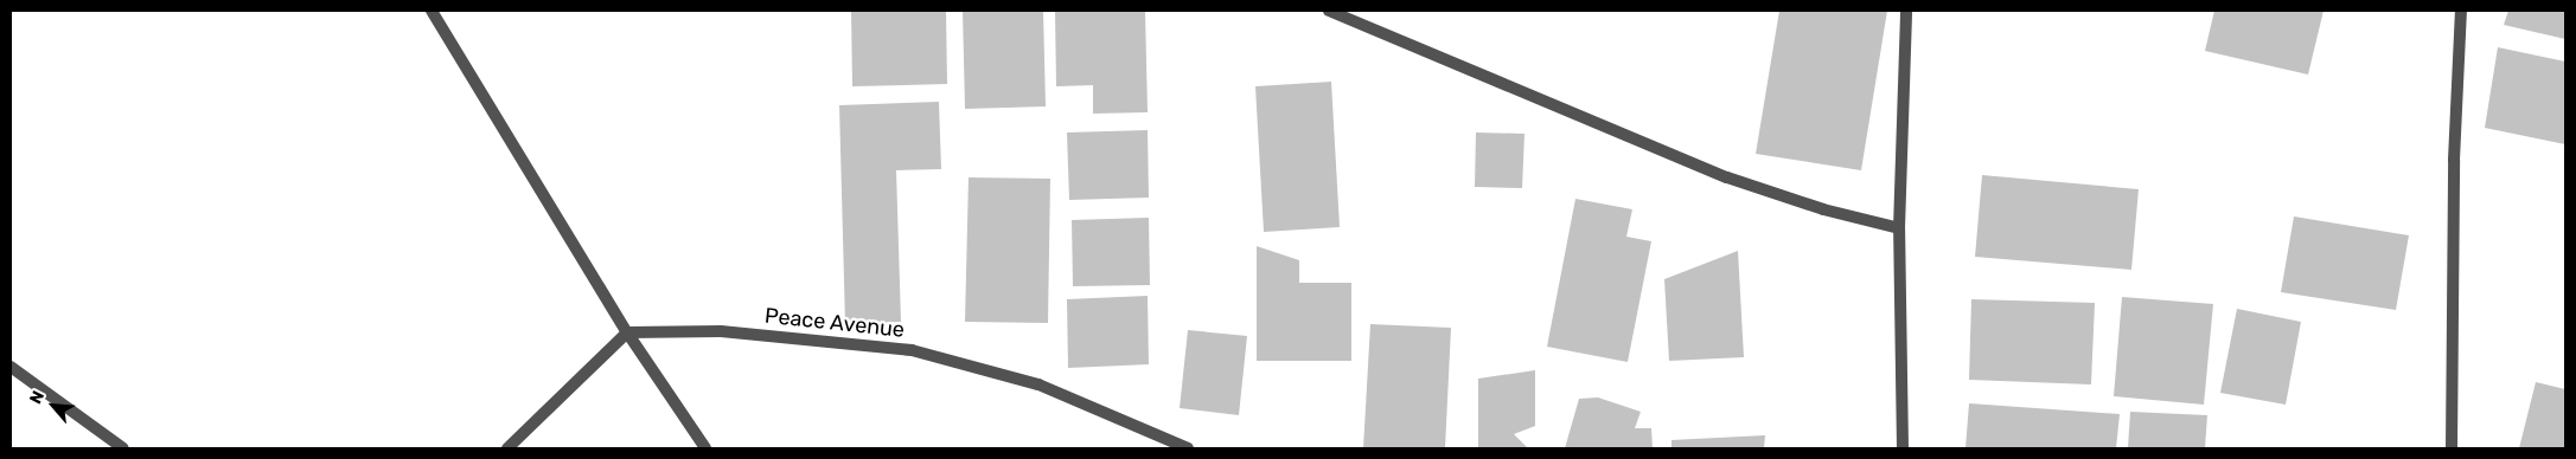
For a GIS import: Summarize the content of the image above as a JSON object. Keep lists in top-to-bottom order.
{
  "streets": {
    "street": ["Peace Avenue"]
  },
  "north": "top left"
}
